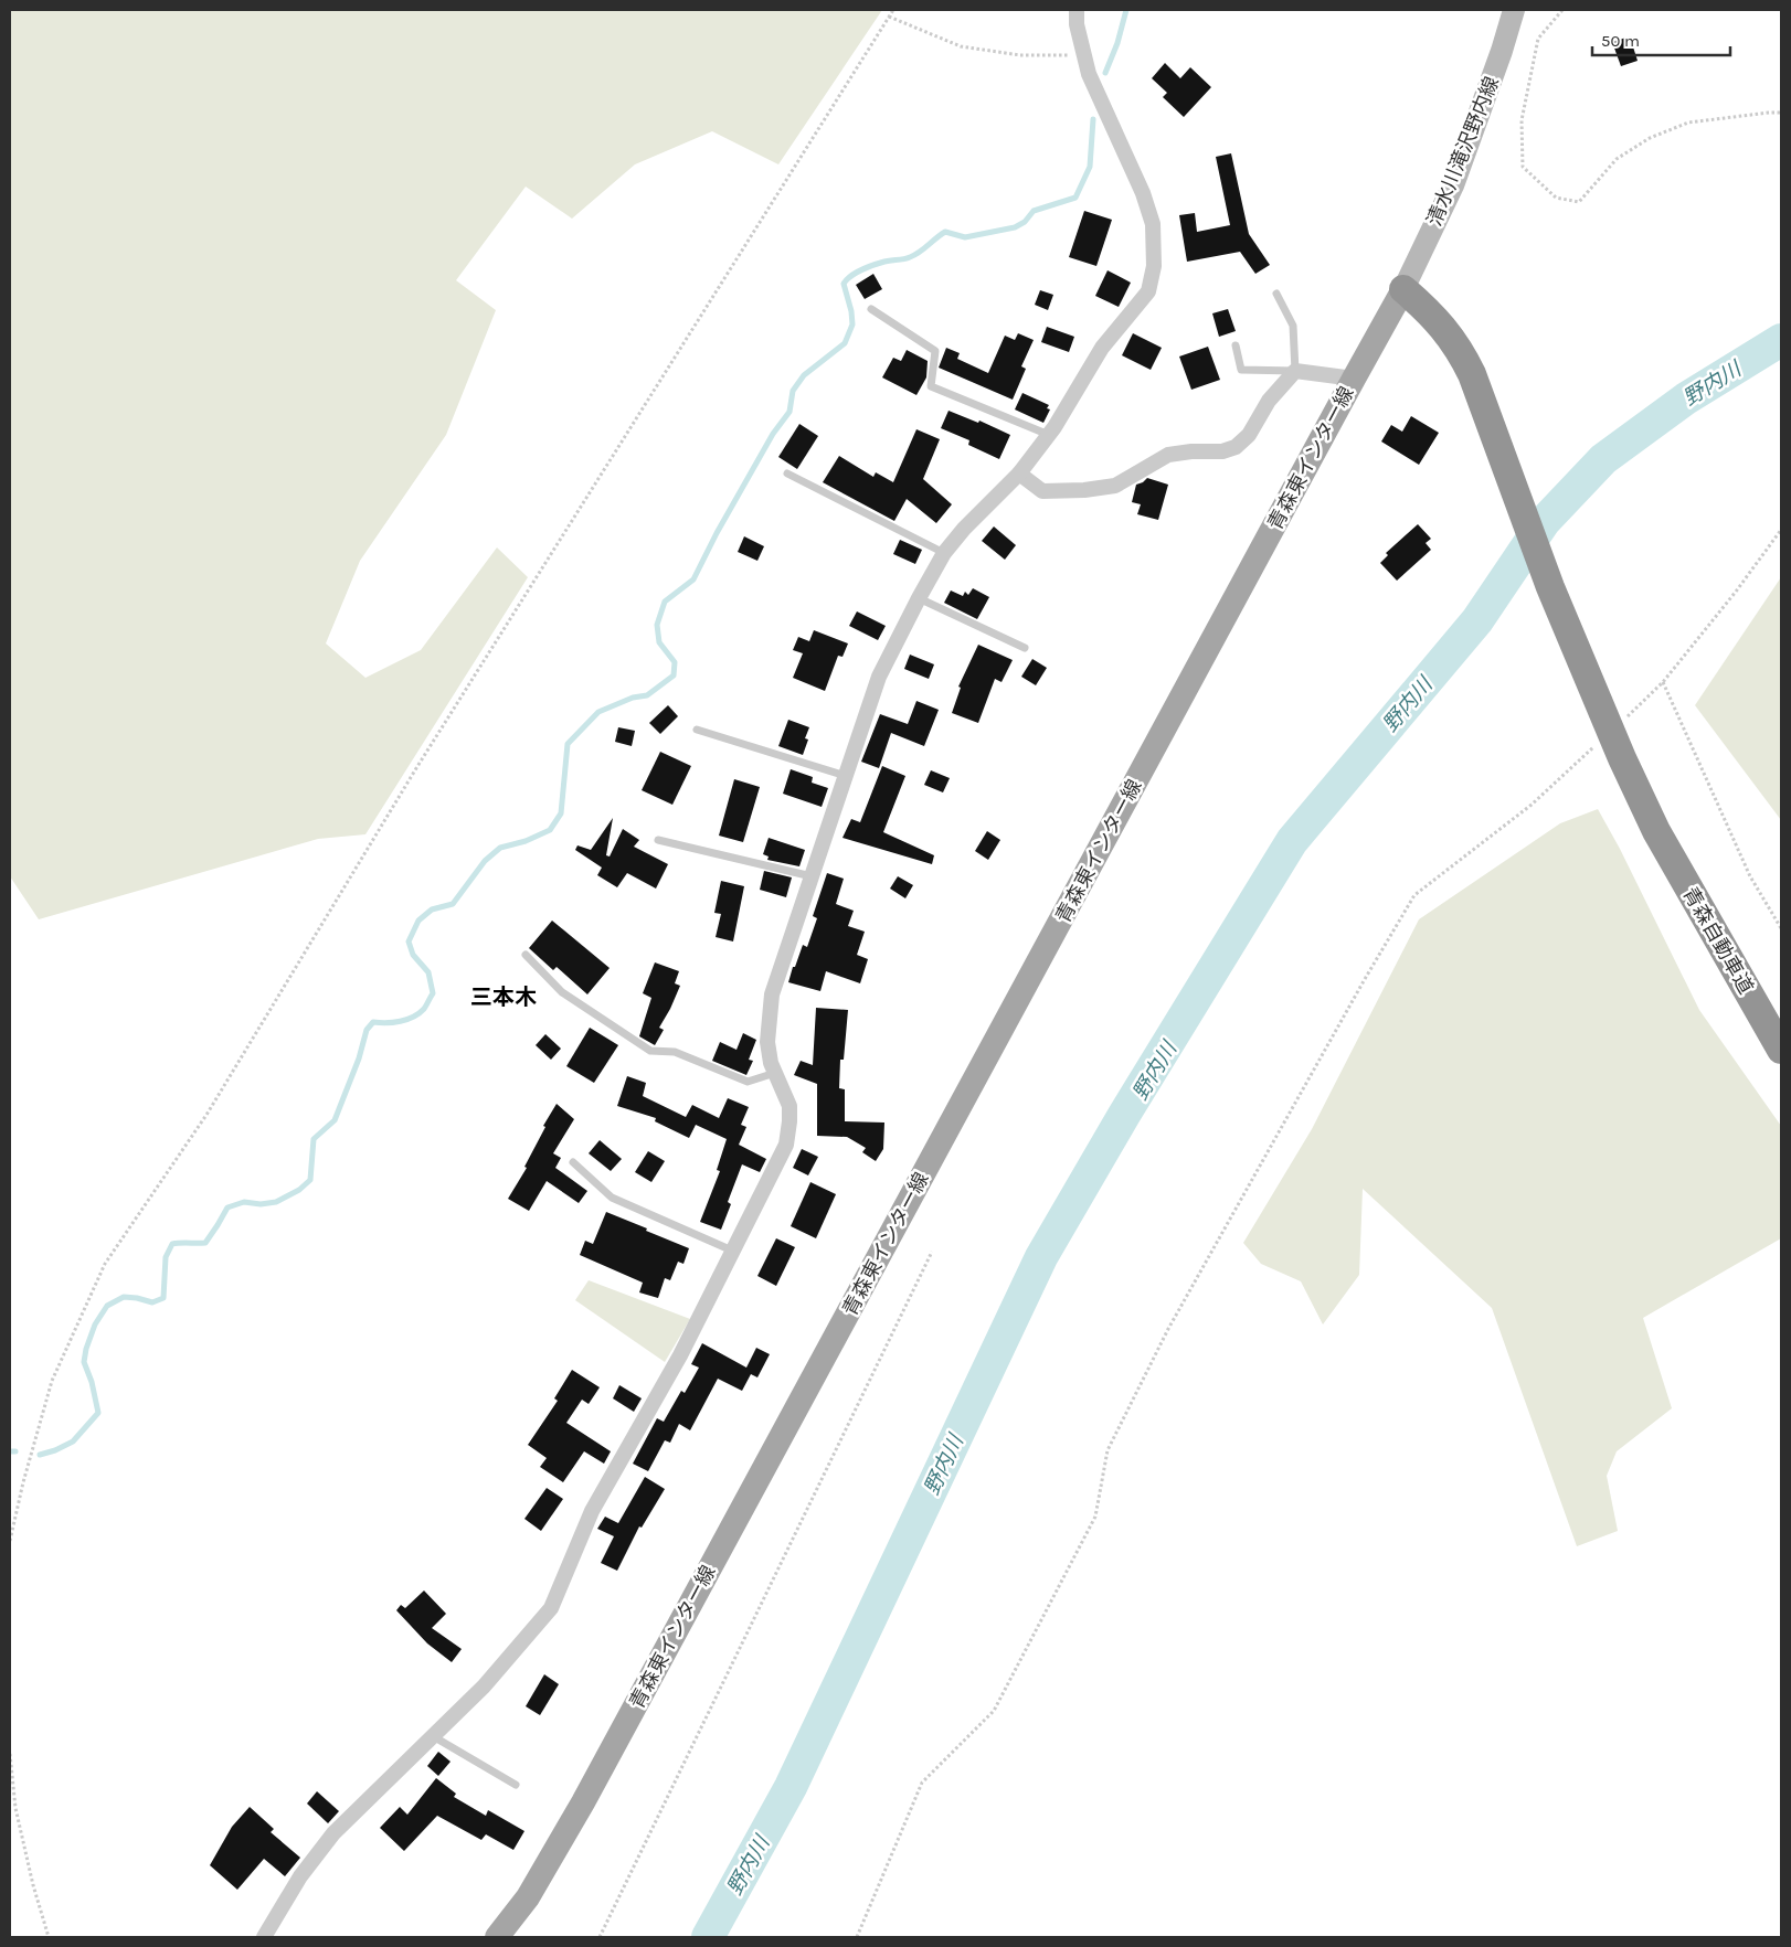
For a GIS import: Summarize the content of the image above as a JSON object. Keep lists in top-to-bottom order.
{
  "streets": {
    "highway": ["青森自動車道"],
    "main road": ["清水川滝沢野内線", "青森東インター線"]
  },
  "crossings": [
    ["清水川滝沢野内線", "青森東インター線"],
    ["清水川滝沢野内線", "青森自動車道"],
    ["青森東インター線", "青森自動車道"]
  ],
  "districts": ["三本木"],
  "water": ["野内川"],
  "scale_bar": "50 m"
}
